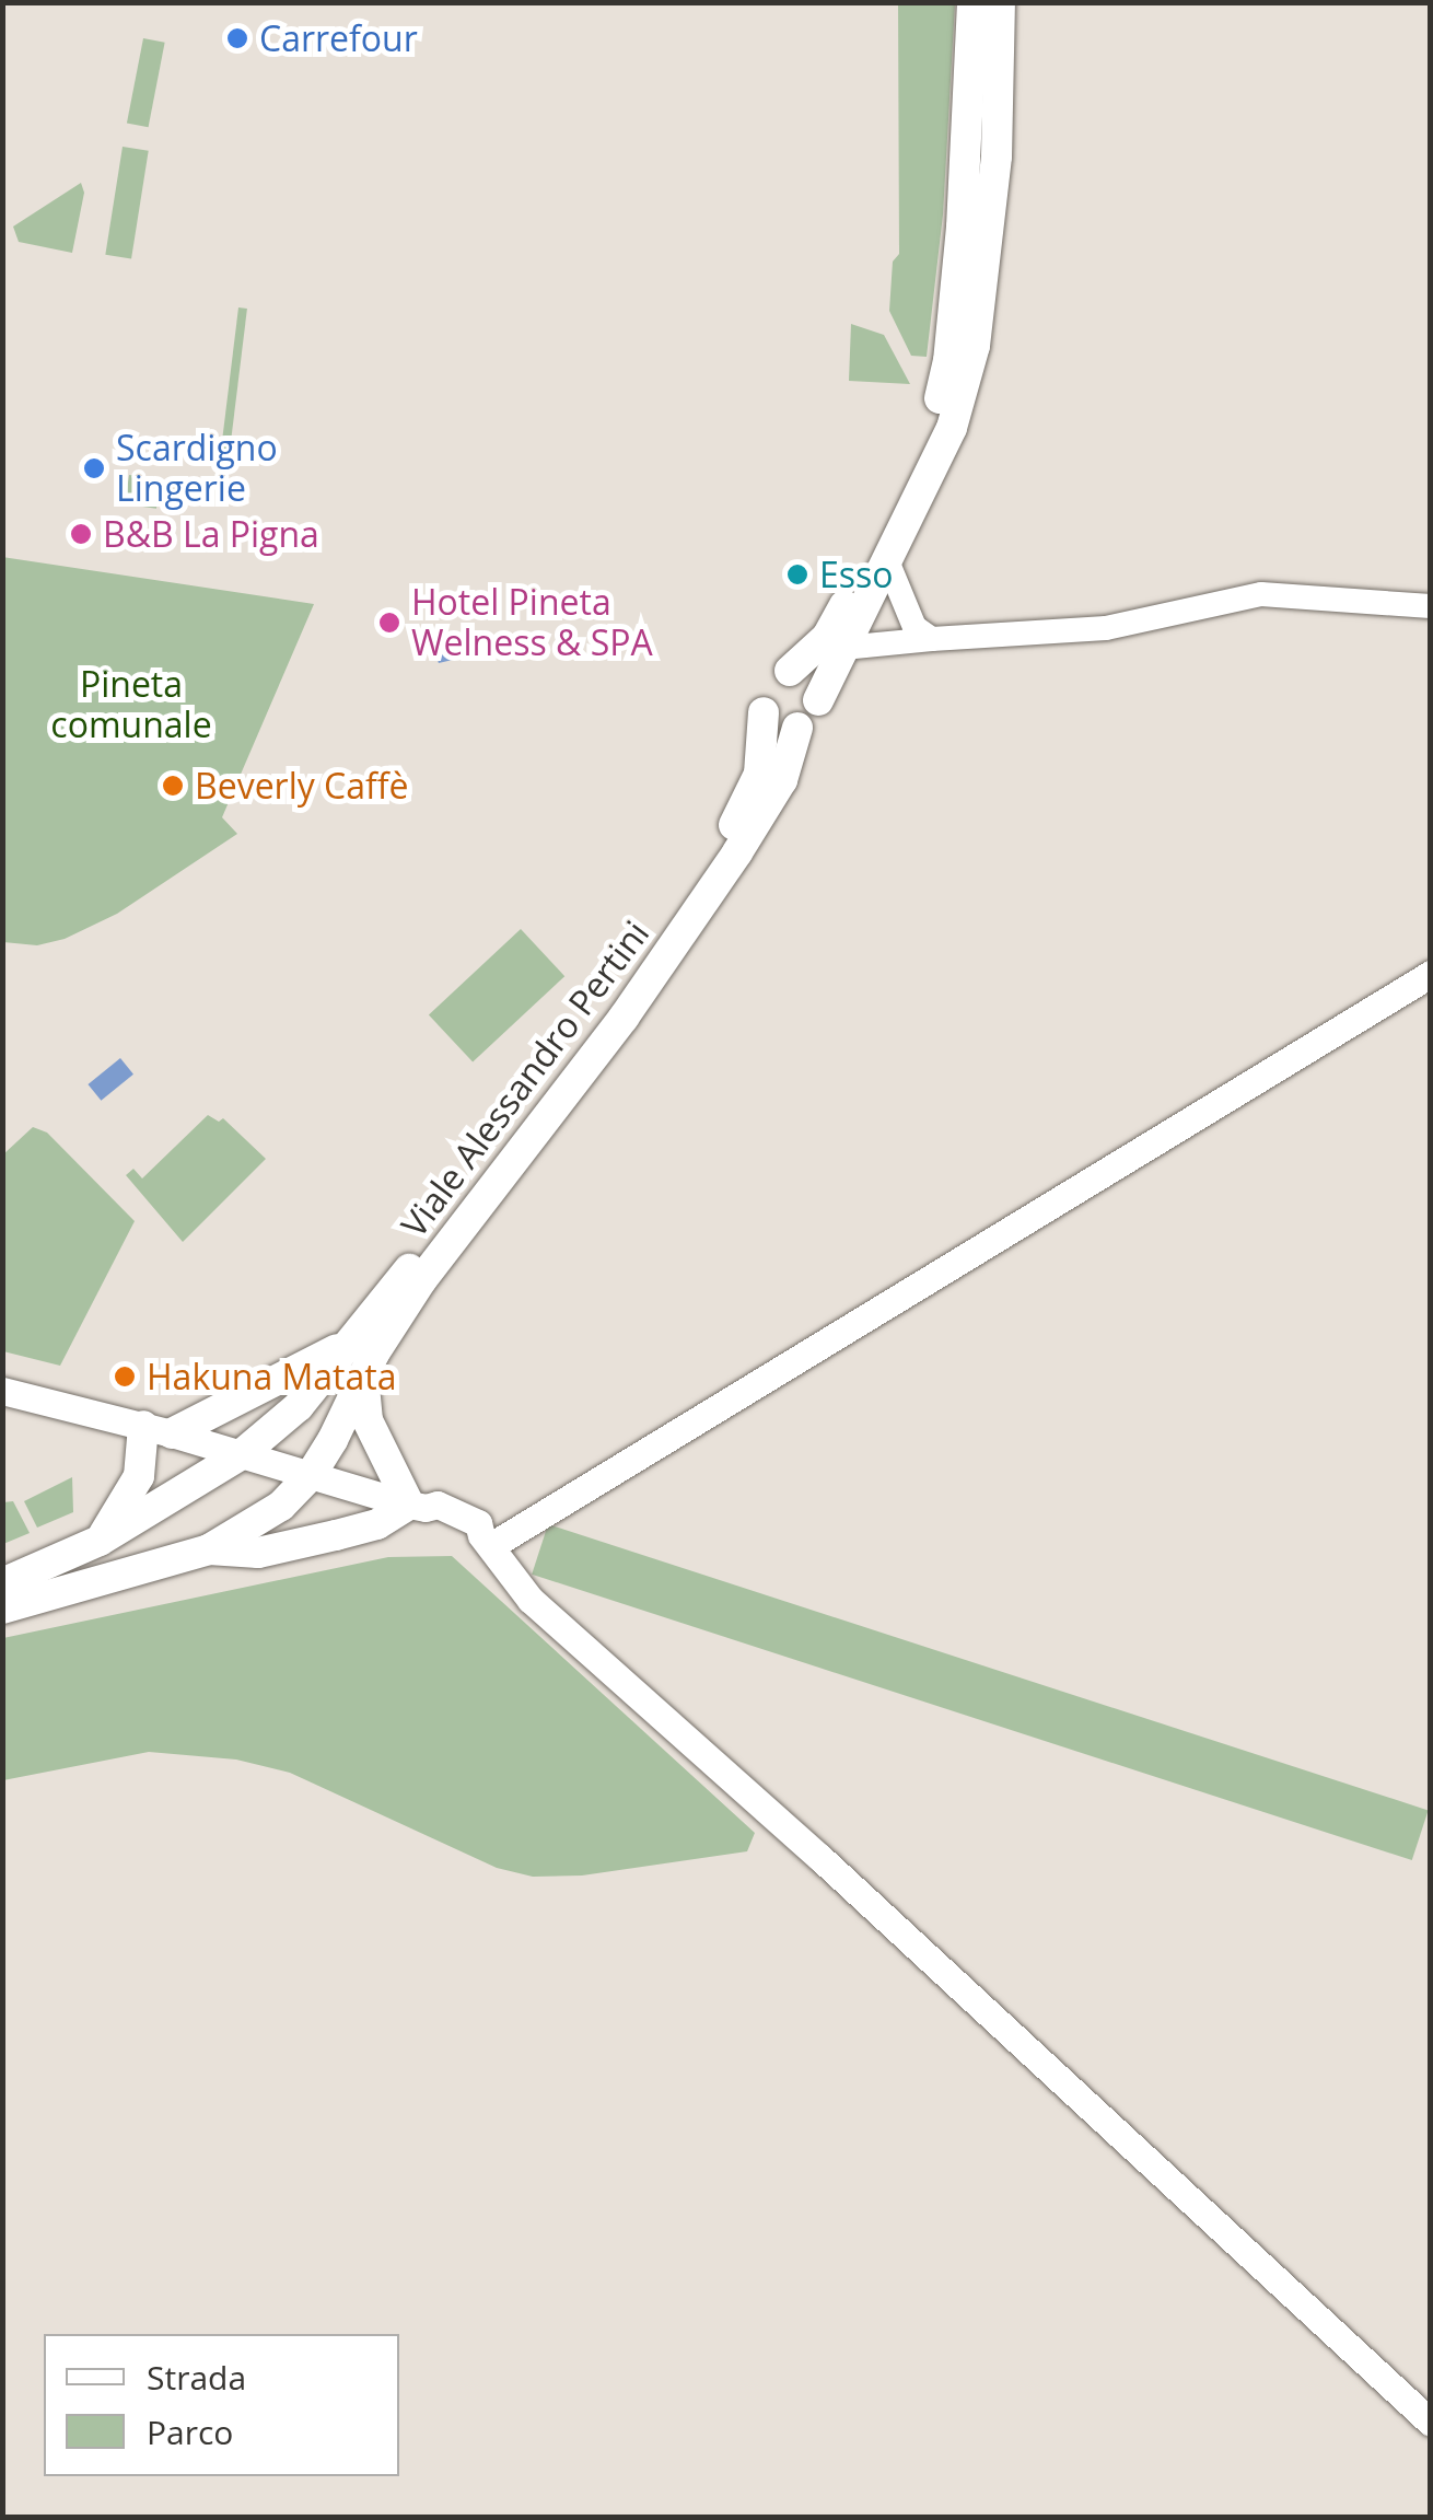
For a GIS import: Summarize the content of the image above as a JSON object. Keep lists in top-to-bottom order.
{
  "streets": {
    "main road": ["Viale Alessandro Pertini"]
  },
  "parks": ["Pineta comunale"],
  "places": [
    "Carrefour",
    "Scardigno Lingerie",
    "B&B La Pigna",
    "Esso",
    "Hotel Pineta Welness & SPA",
    "Beverly Caffè",
    "Hakuna Matata"
  ],
  "legend": ["Strada", "Parco"]
}
